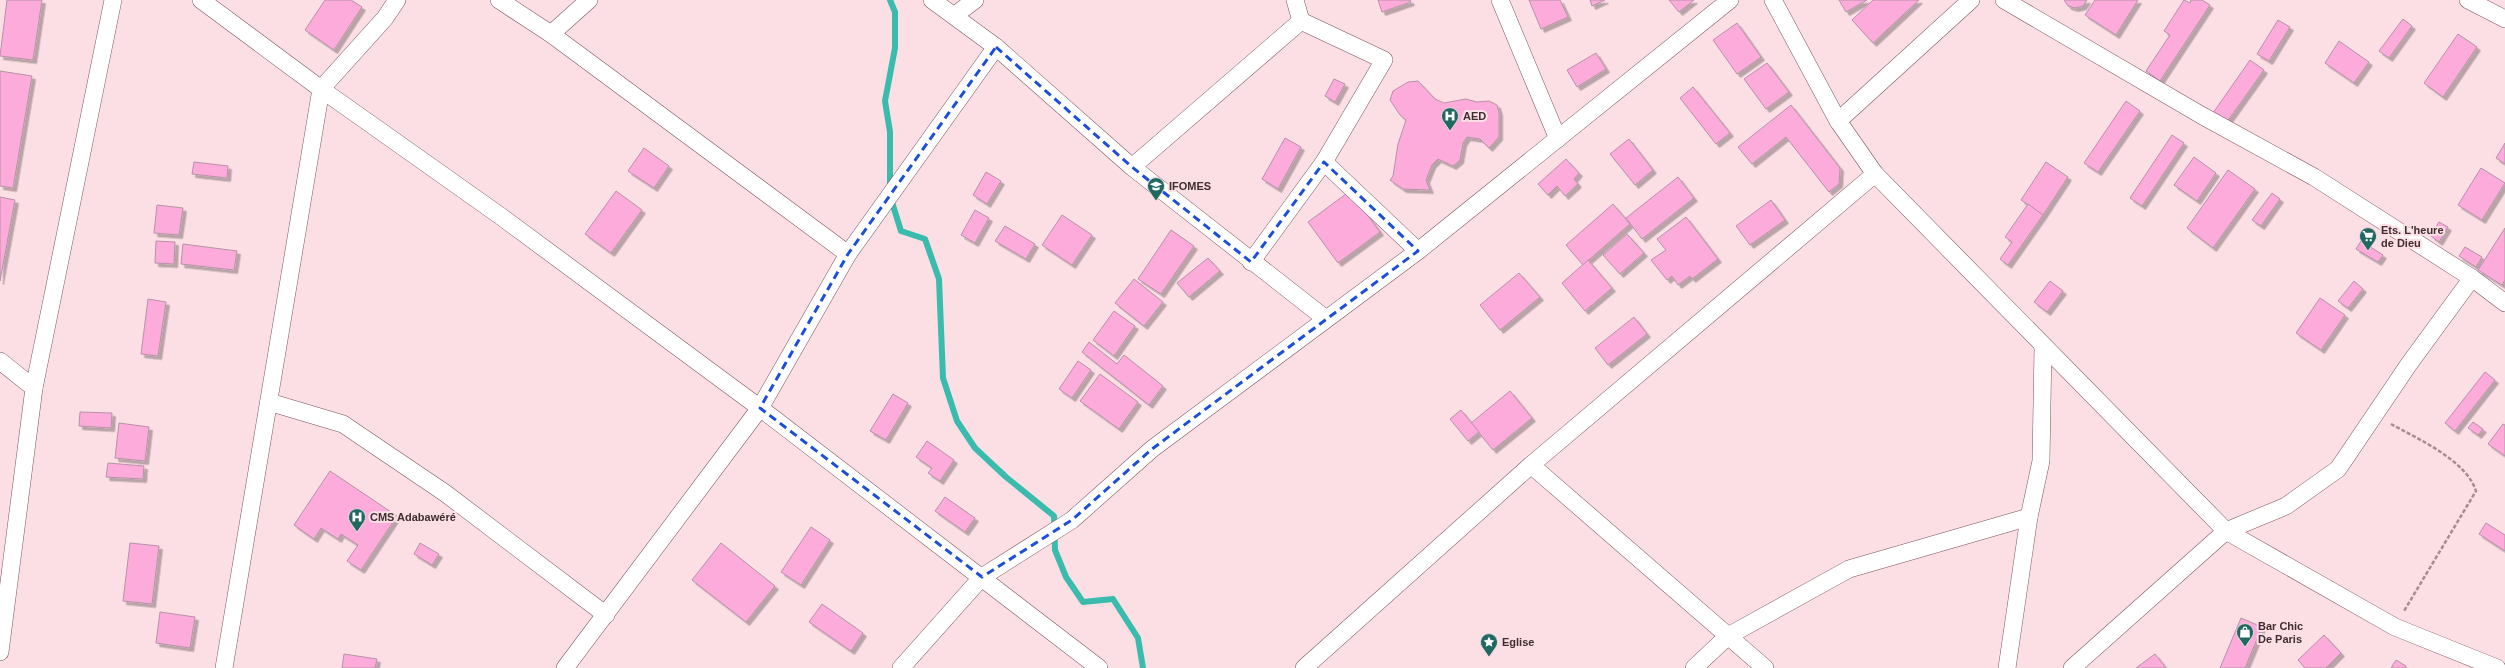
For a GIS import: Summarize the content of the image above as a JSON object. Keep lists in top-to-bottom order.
{
  "places": {
    "hospital": ["AED", "CMS Adabawéré"],
    "school or university": ["IFOMES"],
    "supermarket": ["Ets. L'heure de Dieu"],
    "shop": ["Bar Chic De Paris"],
    "place": ["Eglise"]
  }
}
